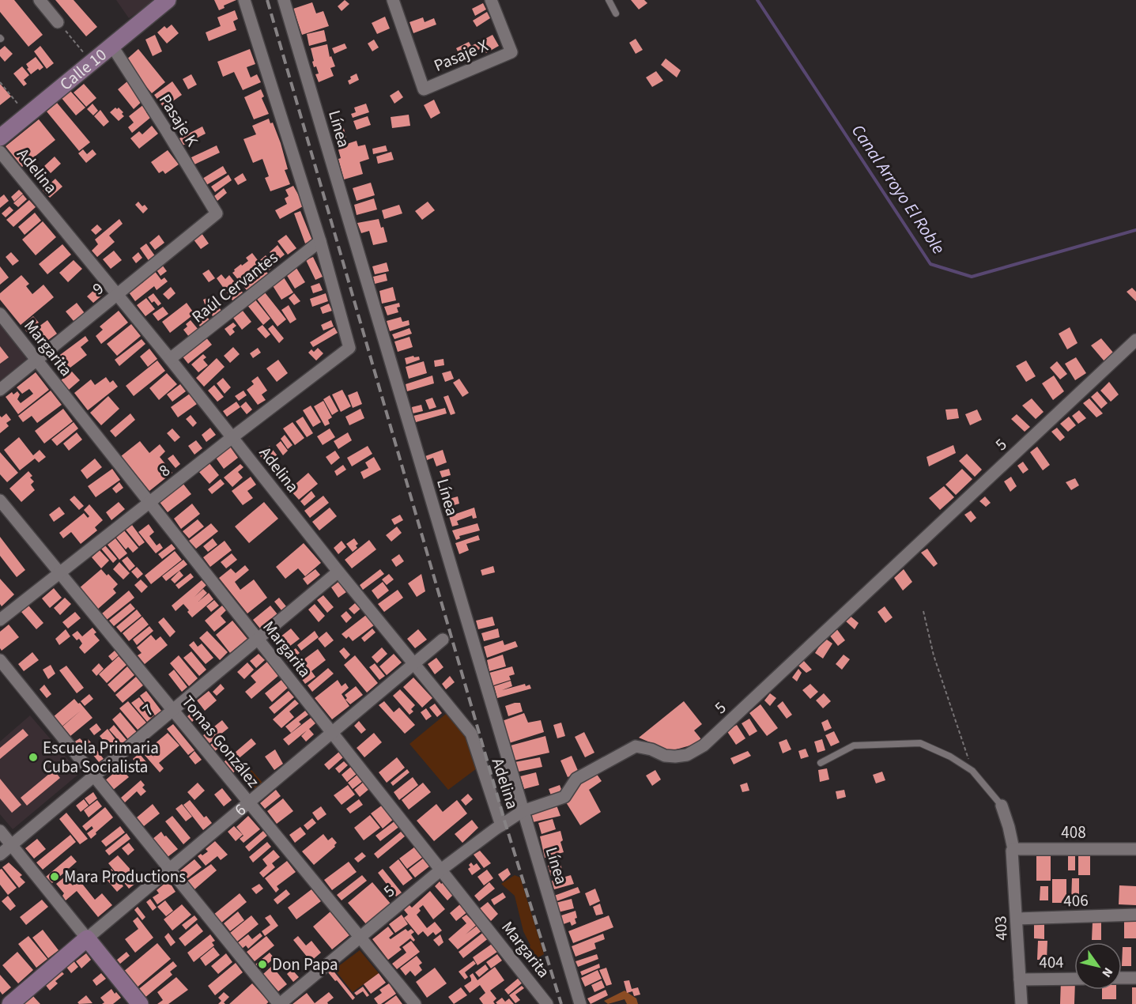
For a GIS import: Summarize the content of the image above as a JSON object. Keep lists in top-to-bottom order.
{
  "streets": {
    "street": [
      "Pasaje X",
      "Calle 10",
      "Pasaje K",
      "Línea",
      "Adelina",
      "Raúl Cervantes",
      "9",
      "Margarita",
      "5",
      "8",
      "7",
      "Tomas González",
      "6",
      "408",
      "406",
      "403",
      "404"
    ]
  },
  "crossings": [
    ["Calle 10", "Pasaje K"],
    ["Pasaje K", "9"],
    ["Línea", "5"],
    ["Adelina", "Raúl Cervantes"],
    ["Adelina", "9"],
    ["Adelina", "5"],
    ["Adelina", "8"],
    ["Adelina", "7"],
    ["Adelina", "6"],
    ["Raúl Cervantes", "8"],
    ["9", "Margarita"],
    ["Margarita", "5"],
    ["Margarita", "8"],
    ["Margarita", "7"],
    ["Margarita", "6"],
    ["5", "Tomas González"],
    ["8", "Tomas González"],
    ["7", "Tomas González"],
    ["Tomas González", "6"],
    ["408", "403"],
    ["406", "403"],
    ["403", "404"]
  ],
  "water": ["Canal Arroyo El Roble"],
  "places": ["Escuela Primaria Cuba Socialista", "Mara Productions", "Don Papa"],
  "north": "bottom right"
}
